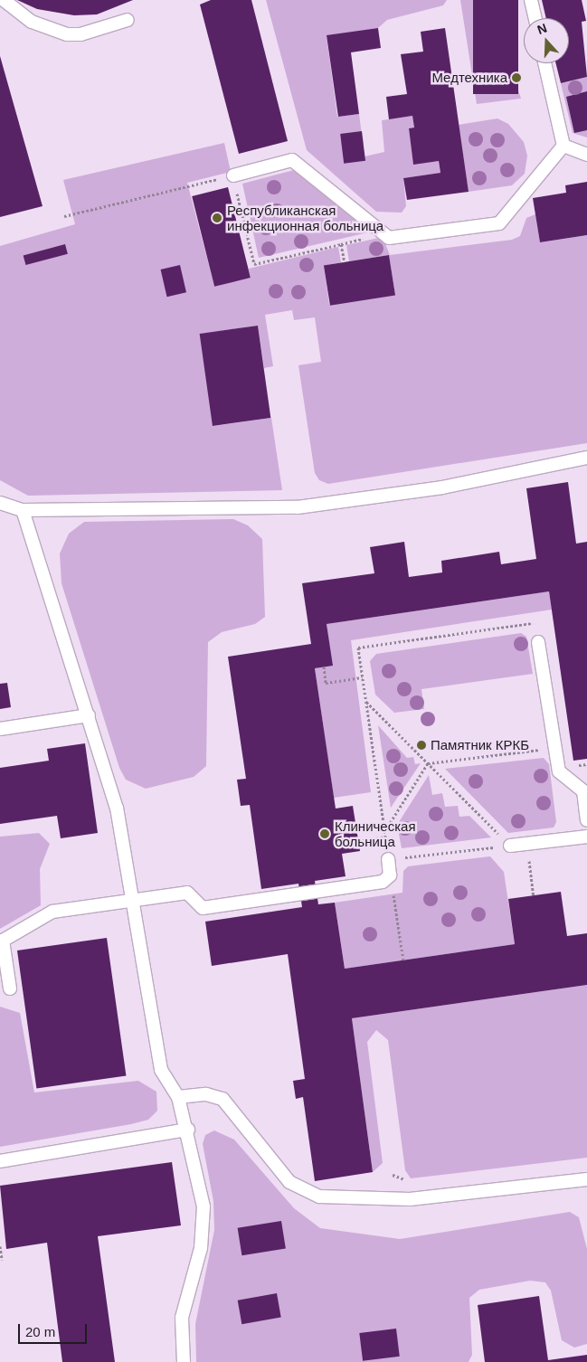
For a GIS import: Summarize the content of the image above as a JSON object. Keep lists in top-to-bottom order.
{
  "places": [
    "Медтехника",
    "Республиканская инфекционная больница",
    "Памятник КРКБ",
    "Клиническая больница"
  ],
  "scale_bar": "20 m",
  "north": "top"
}
